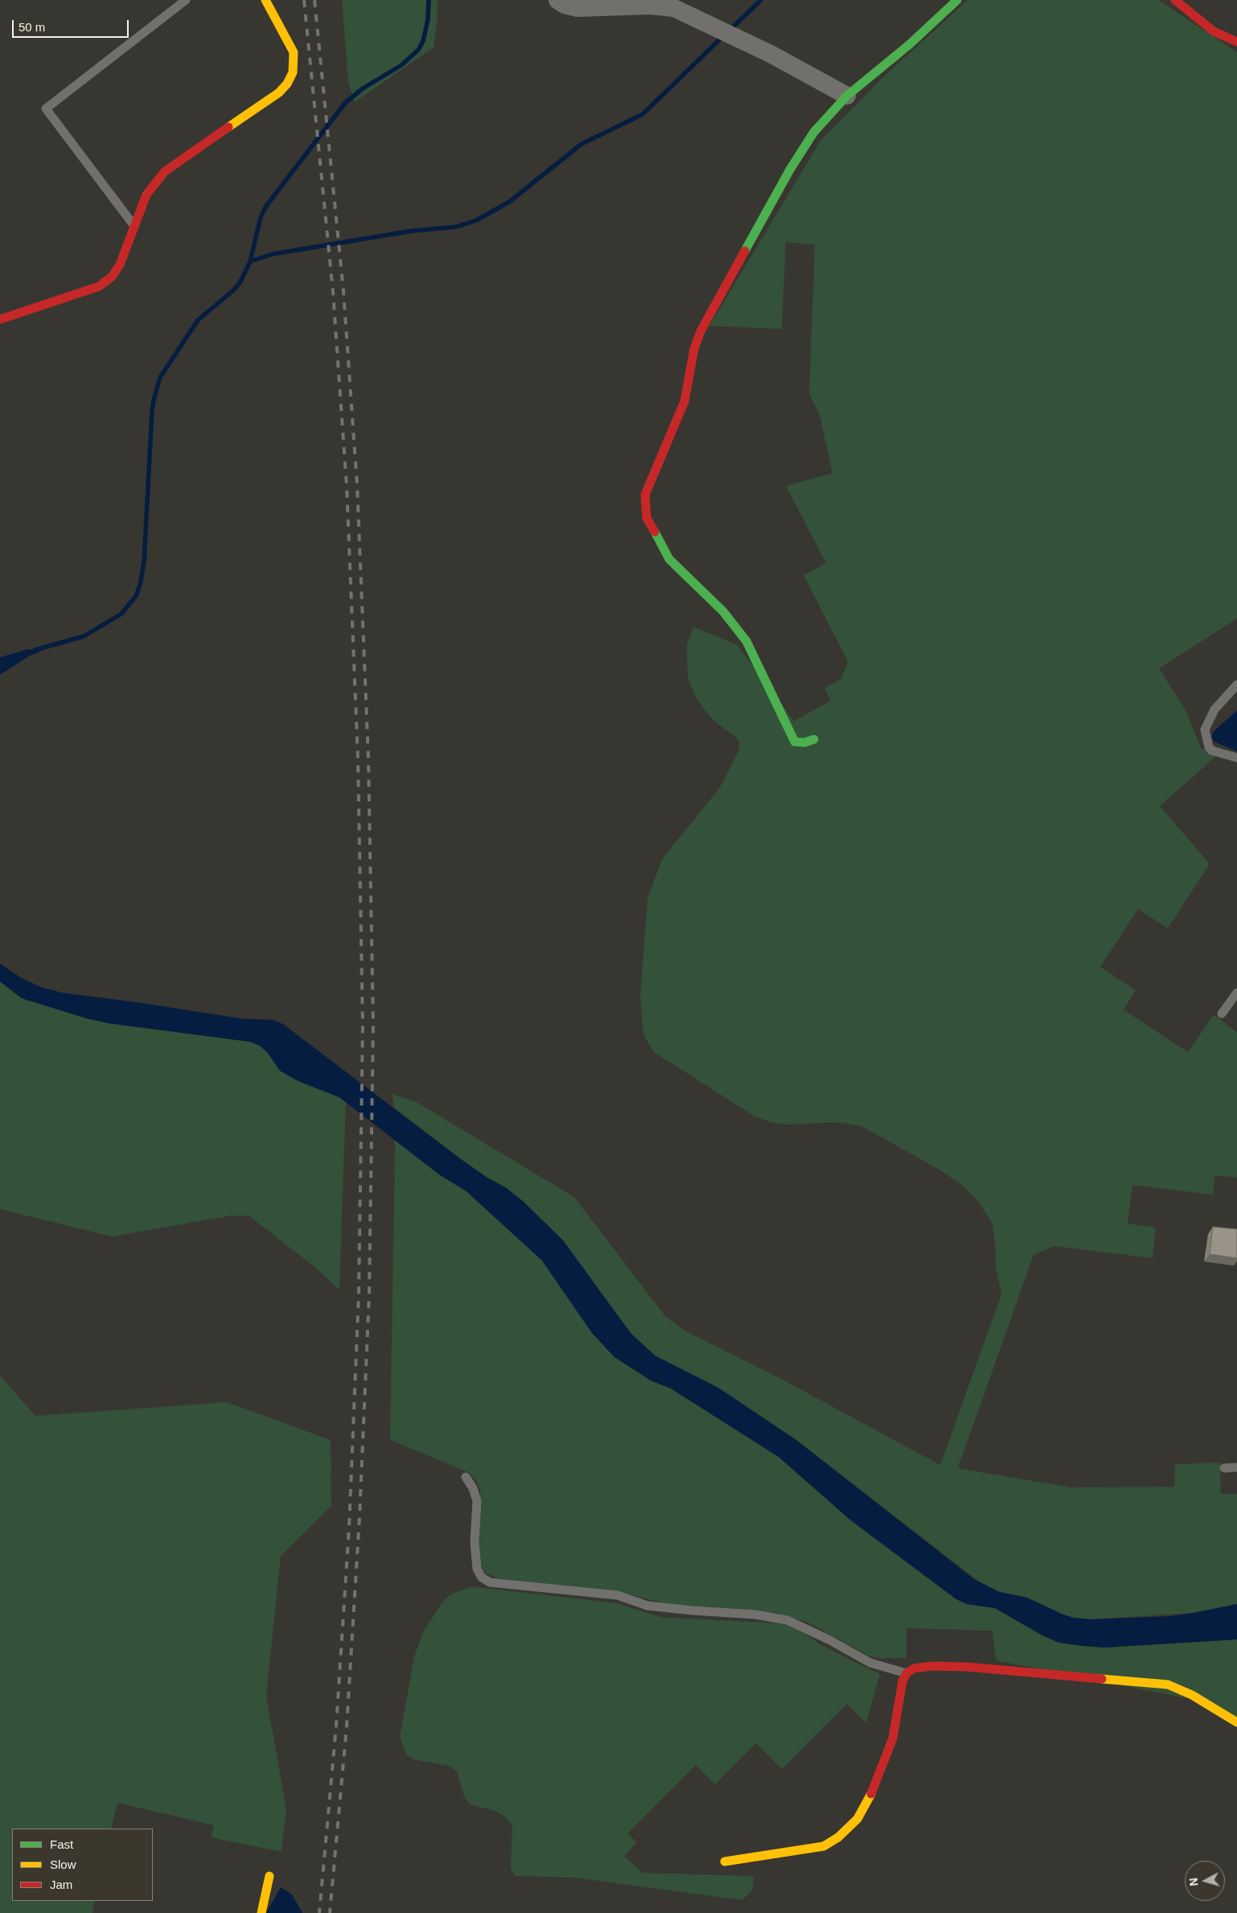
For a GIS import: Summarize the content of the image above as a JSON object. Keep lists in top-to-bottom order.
{
  "legend": ["Fast", "Slow", "Jam"],
  "scale_bar": "50 m",
  "north": "left"
}
